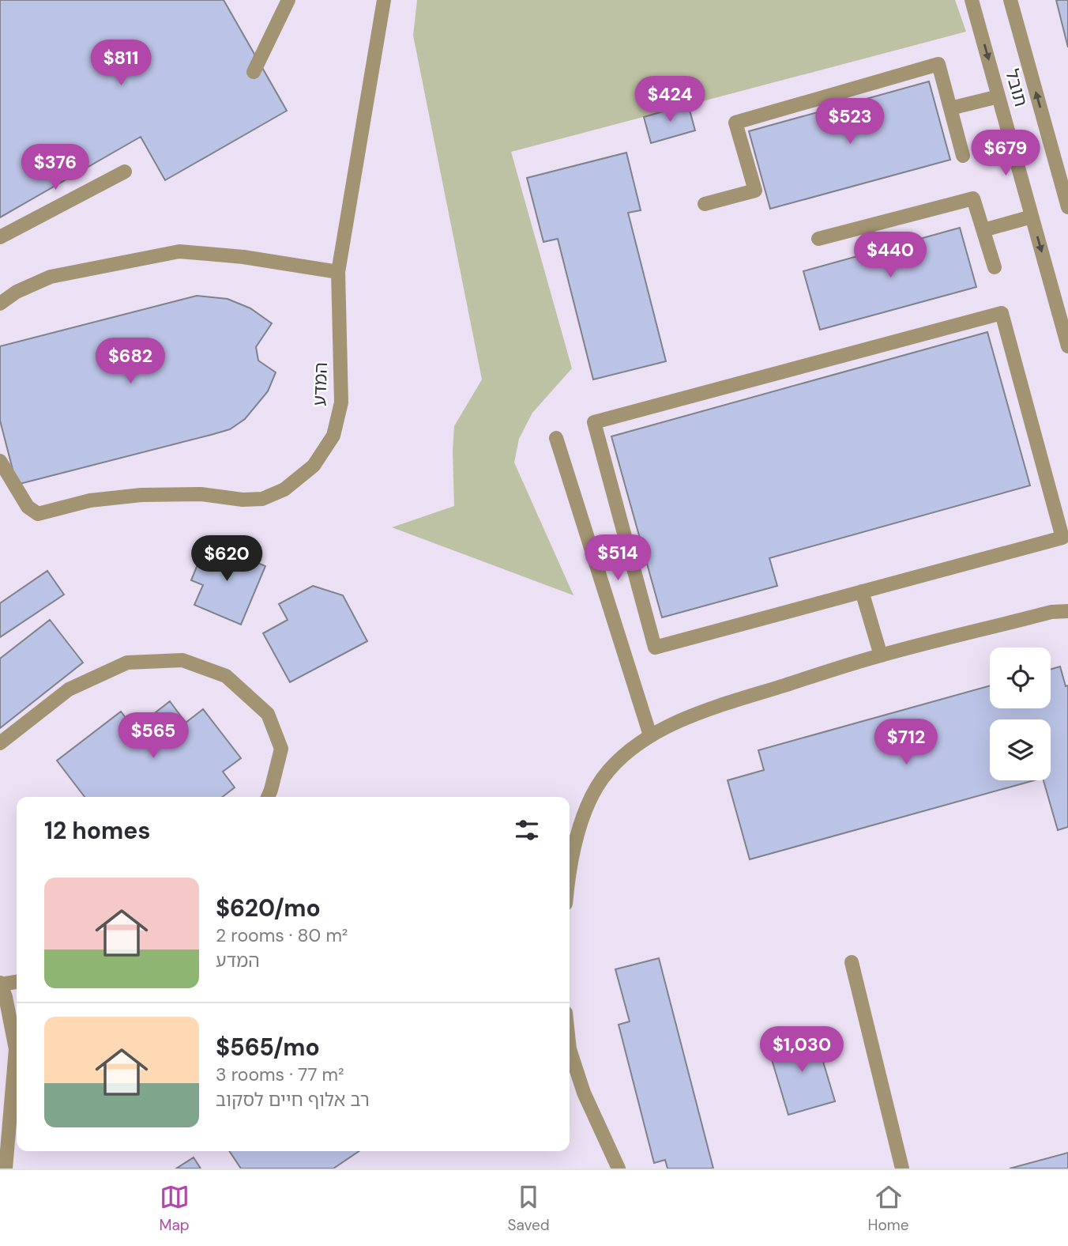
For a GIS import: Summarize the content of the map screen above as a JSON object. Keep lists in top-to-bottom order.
{
  "streets": {
    "street": ["תובל", "המדע"]
  },
  "page": {
    "price": [
      "$811",
      "$424",
      "$523",
      "$679",
      "$376",
      "$440",
      "$682",
      "$514",
      "$620",
      "$565",
      "$712",
      "$1,030"
    ],
    "heading": "12 homes",
    "list": [
      {
        "name": "$620/mo",
        "note": "2 rooms · 80 m² · המדע"
      },
      {
        "name": "$565/mo",
        "note": "3 rooms · 77 m² · רב אלוף חיים לסקוב"
      }
    ],
    "tabs": ["Map", "Saved", "Home"]
  }
}
